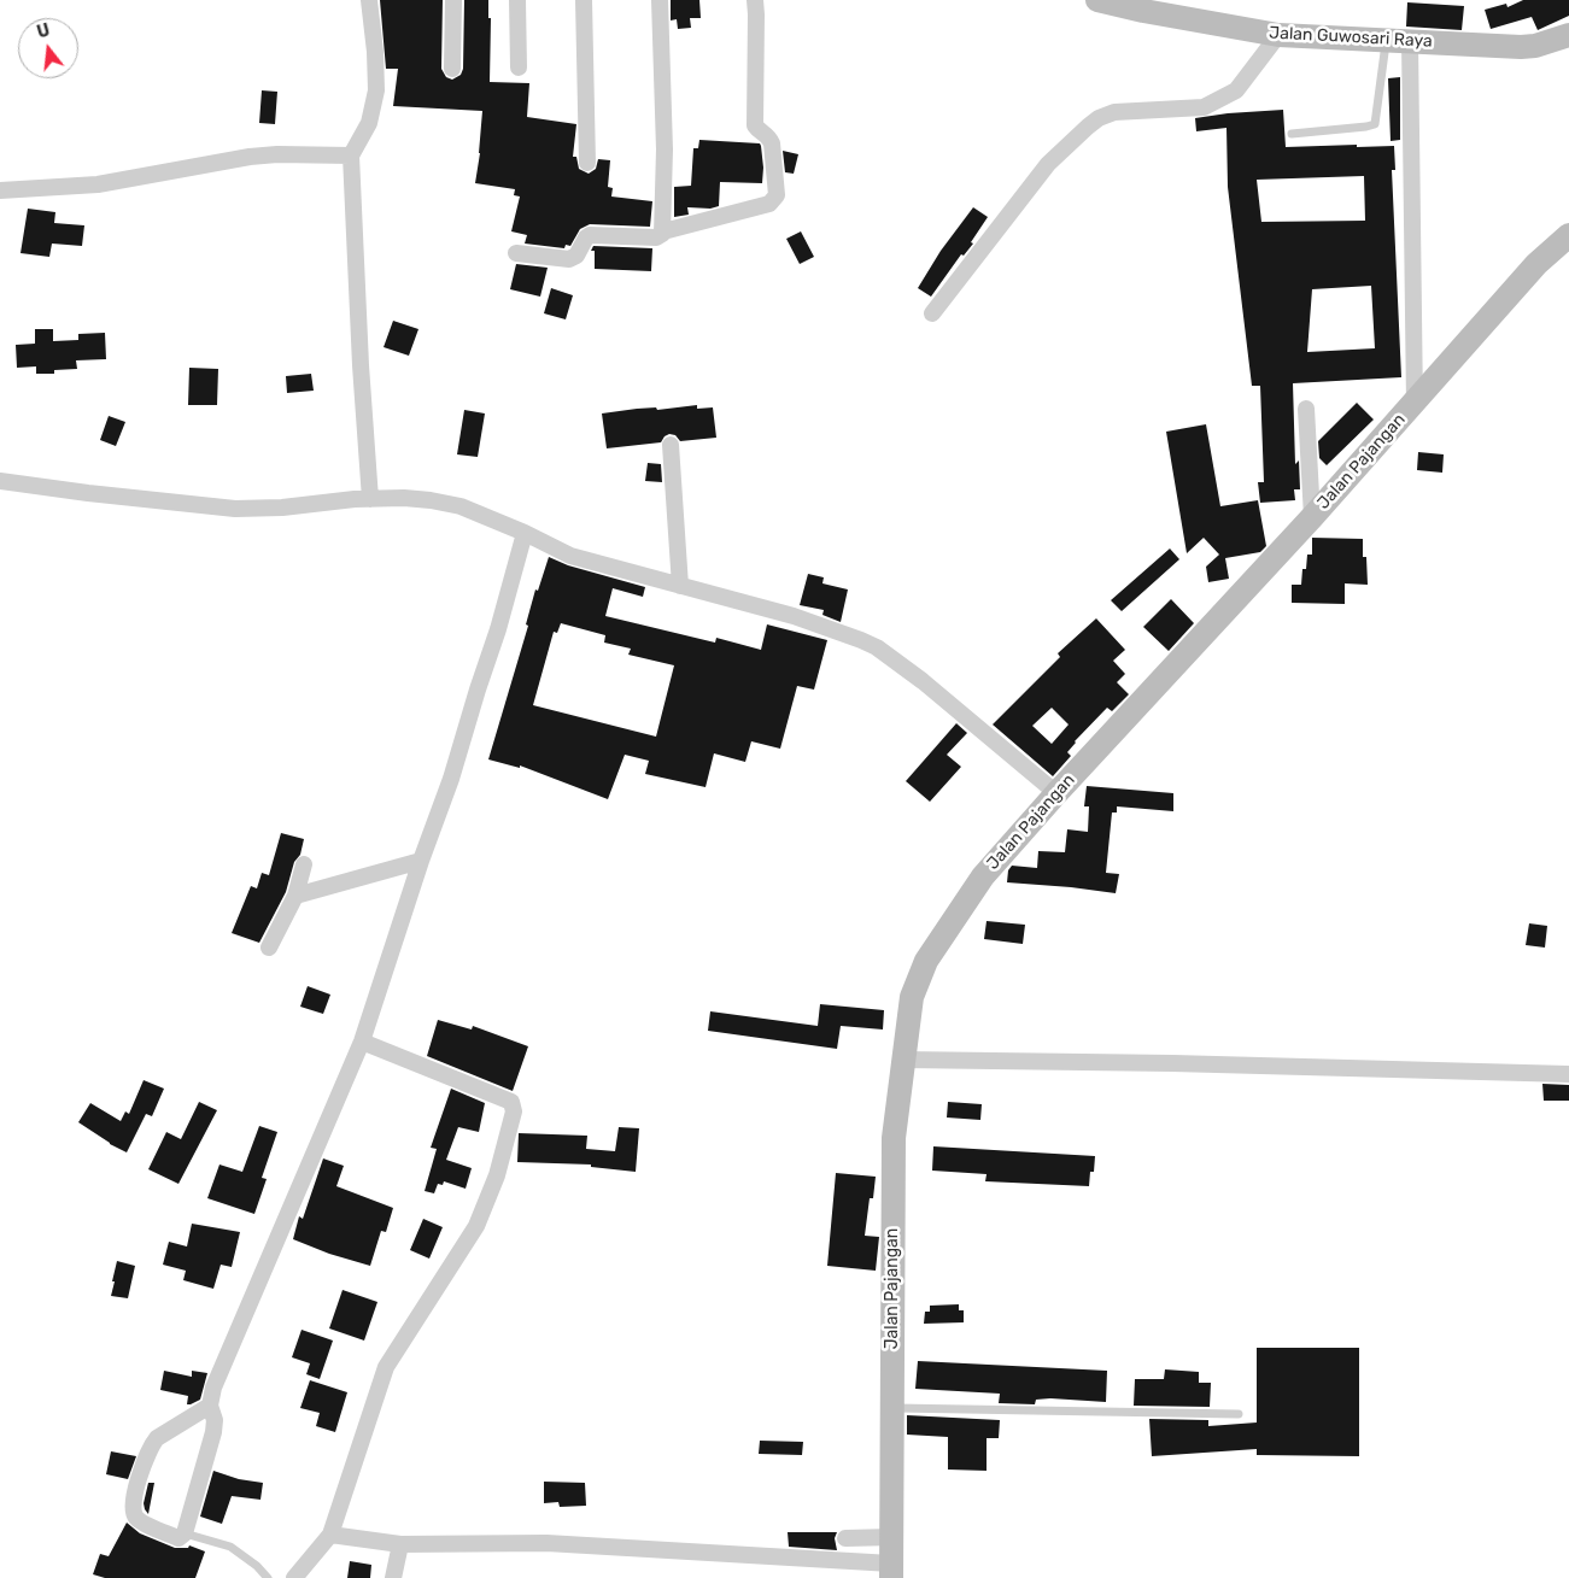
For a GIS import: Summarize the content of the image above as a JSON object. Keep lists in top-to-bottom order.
{
  "streets": {
    "main road": ["Jalan Guwosari Raya", "Jalan Pajangan"]
  },
  "north": "top"
}
